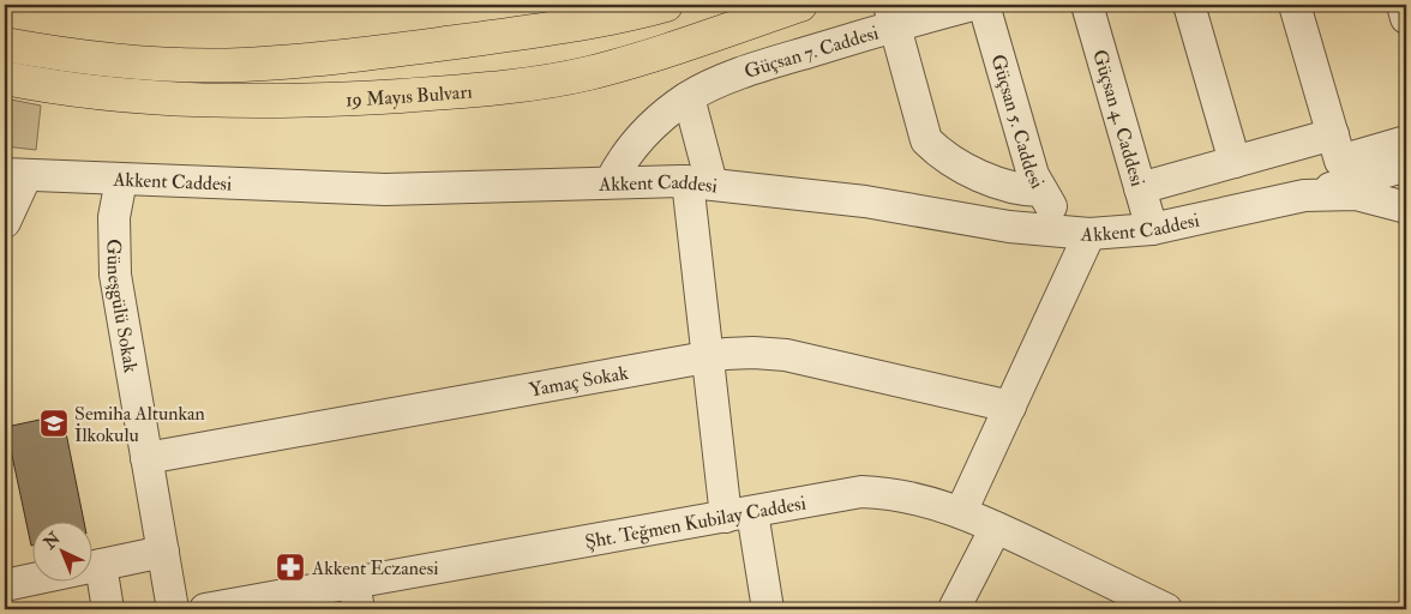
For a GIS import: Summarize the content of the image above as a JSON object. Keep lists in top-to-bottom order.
{
  "streets": {
    "highway": ["19 Mayıs Bulvarı"],
    "street": [
      "Güçsan 7. Caddesi",
      "Güçsan 4. Caddesi",
      "Güçsan 5. Caddesi",
      "Akkent Caddesi",
      "Güneşgülü Sokak",
      "Yamaç Sokak",
      "Şht. Teğmen Kubilay Caddesi"
    ]
  },
  "crossings": [
    ["Güçsan 7. Caddesi", "Akkent Caddesi"],
    ["Güçsan 4. Caddesi", "Akkent Caddesi"],
    ["Güçsan 5. Caddesi", "Akkent Caddesi"],
    ["Akkent Caddesi", "Güneşgülü Sokak"],
    ["Güneşgülü Sokak", "Yamaç Sokak"]
  ],
  "places": {
    "school or university": ["Semiha Altunkan İlkokulu"],
    "pharmacy": ["Akkent Eczanesi"]
  },
  "north": "top left"
}
